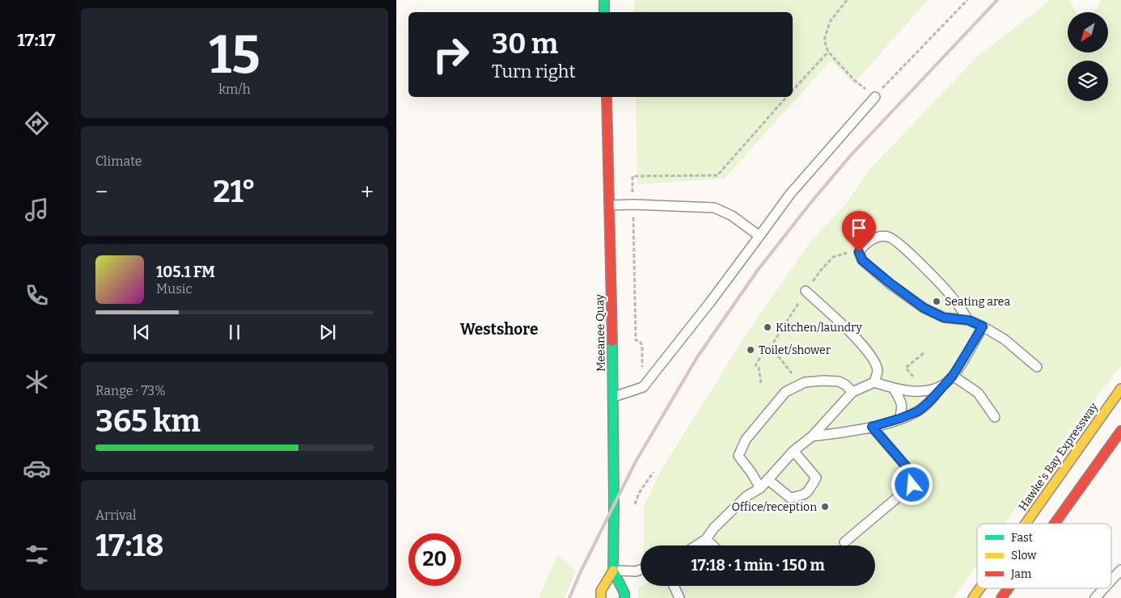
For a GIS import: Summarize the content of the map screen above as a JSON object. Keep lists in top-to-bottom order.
{
  "streets": {
    "main road": ["Meeanee Quay", "Hawke's Bay Expressway"]
  },
  "districts": ["Westshore"],
  "places": [
    "Seating area",
    "Kitchen/laundry",
    "Toilet/shower",
    "Office/reception"
  ],
  "legend": ["Fast", "Slow", "Jam"],
  "north": "bottom left",
  "page": {
    "tabs": "17:17",
    "tile": [
      ["15", "km/h"],
      "Climate",
      ["Range · 73%", "365 km"],
      ["Arrival", "17:18"]
    ],
    "turn": ["30 m", "Turn right"],
    "heat": ["−", "21°", "+"],
    "song": ["105.1 FM", "Music"],
    "limit": "20",
    "trip": "17:18 · 1 min · 150 m"
  }
}
